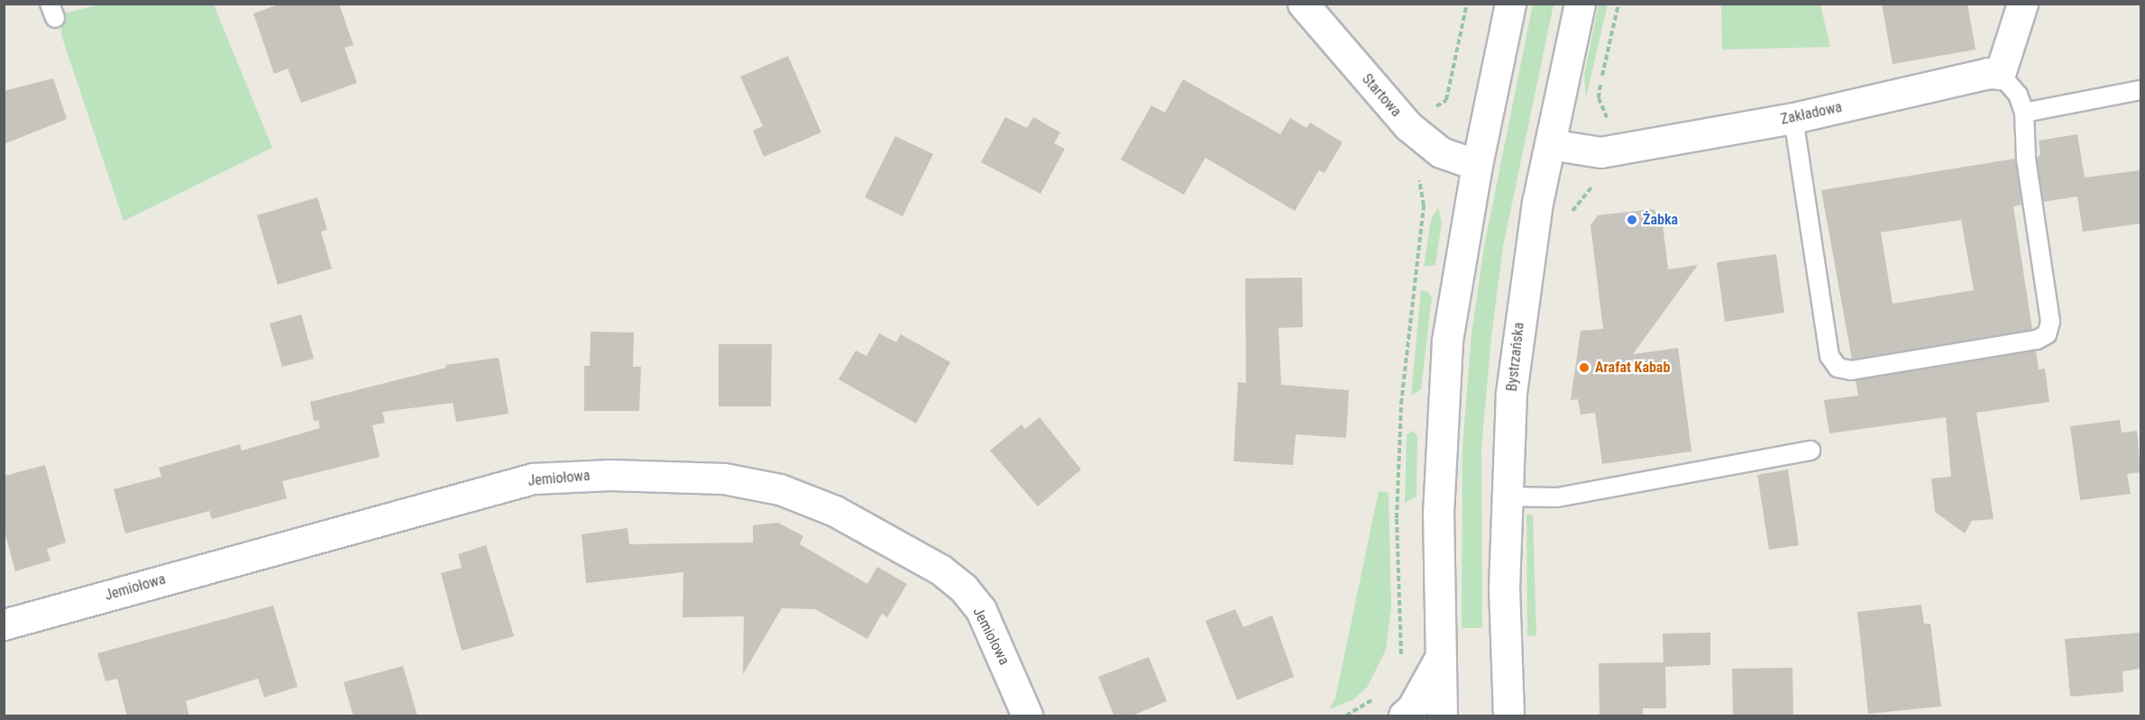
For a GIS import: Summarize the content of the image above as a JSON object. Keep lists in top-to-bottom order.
{
  "streets": {
    "street": [
      "Startowa",
      "Zakładowa",
      "Bystrzańska",
      "Jemiołowa"
    ]
  },
  "crossings": [
    ["Zakładowa", "Bystrzańska"]
  ],
  "places": ["Żabka", "Arafat Kabab"]
}
